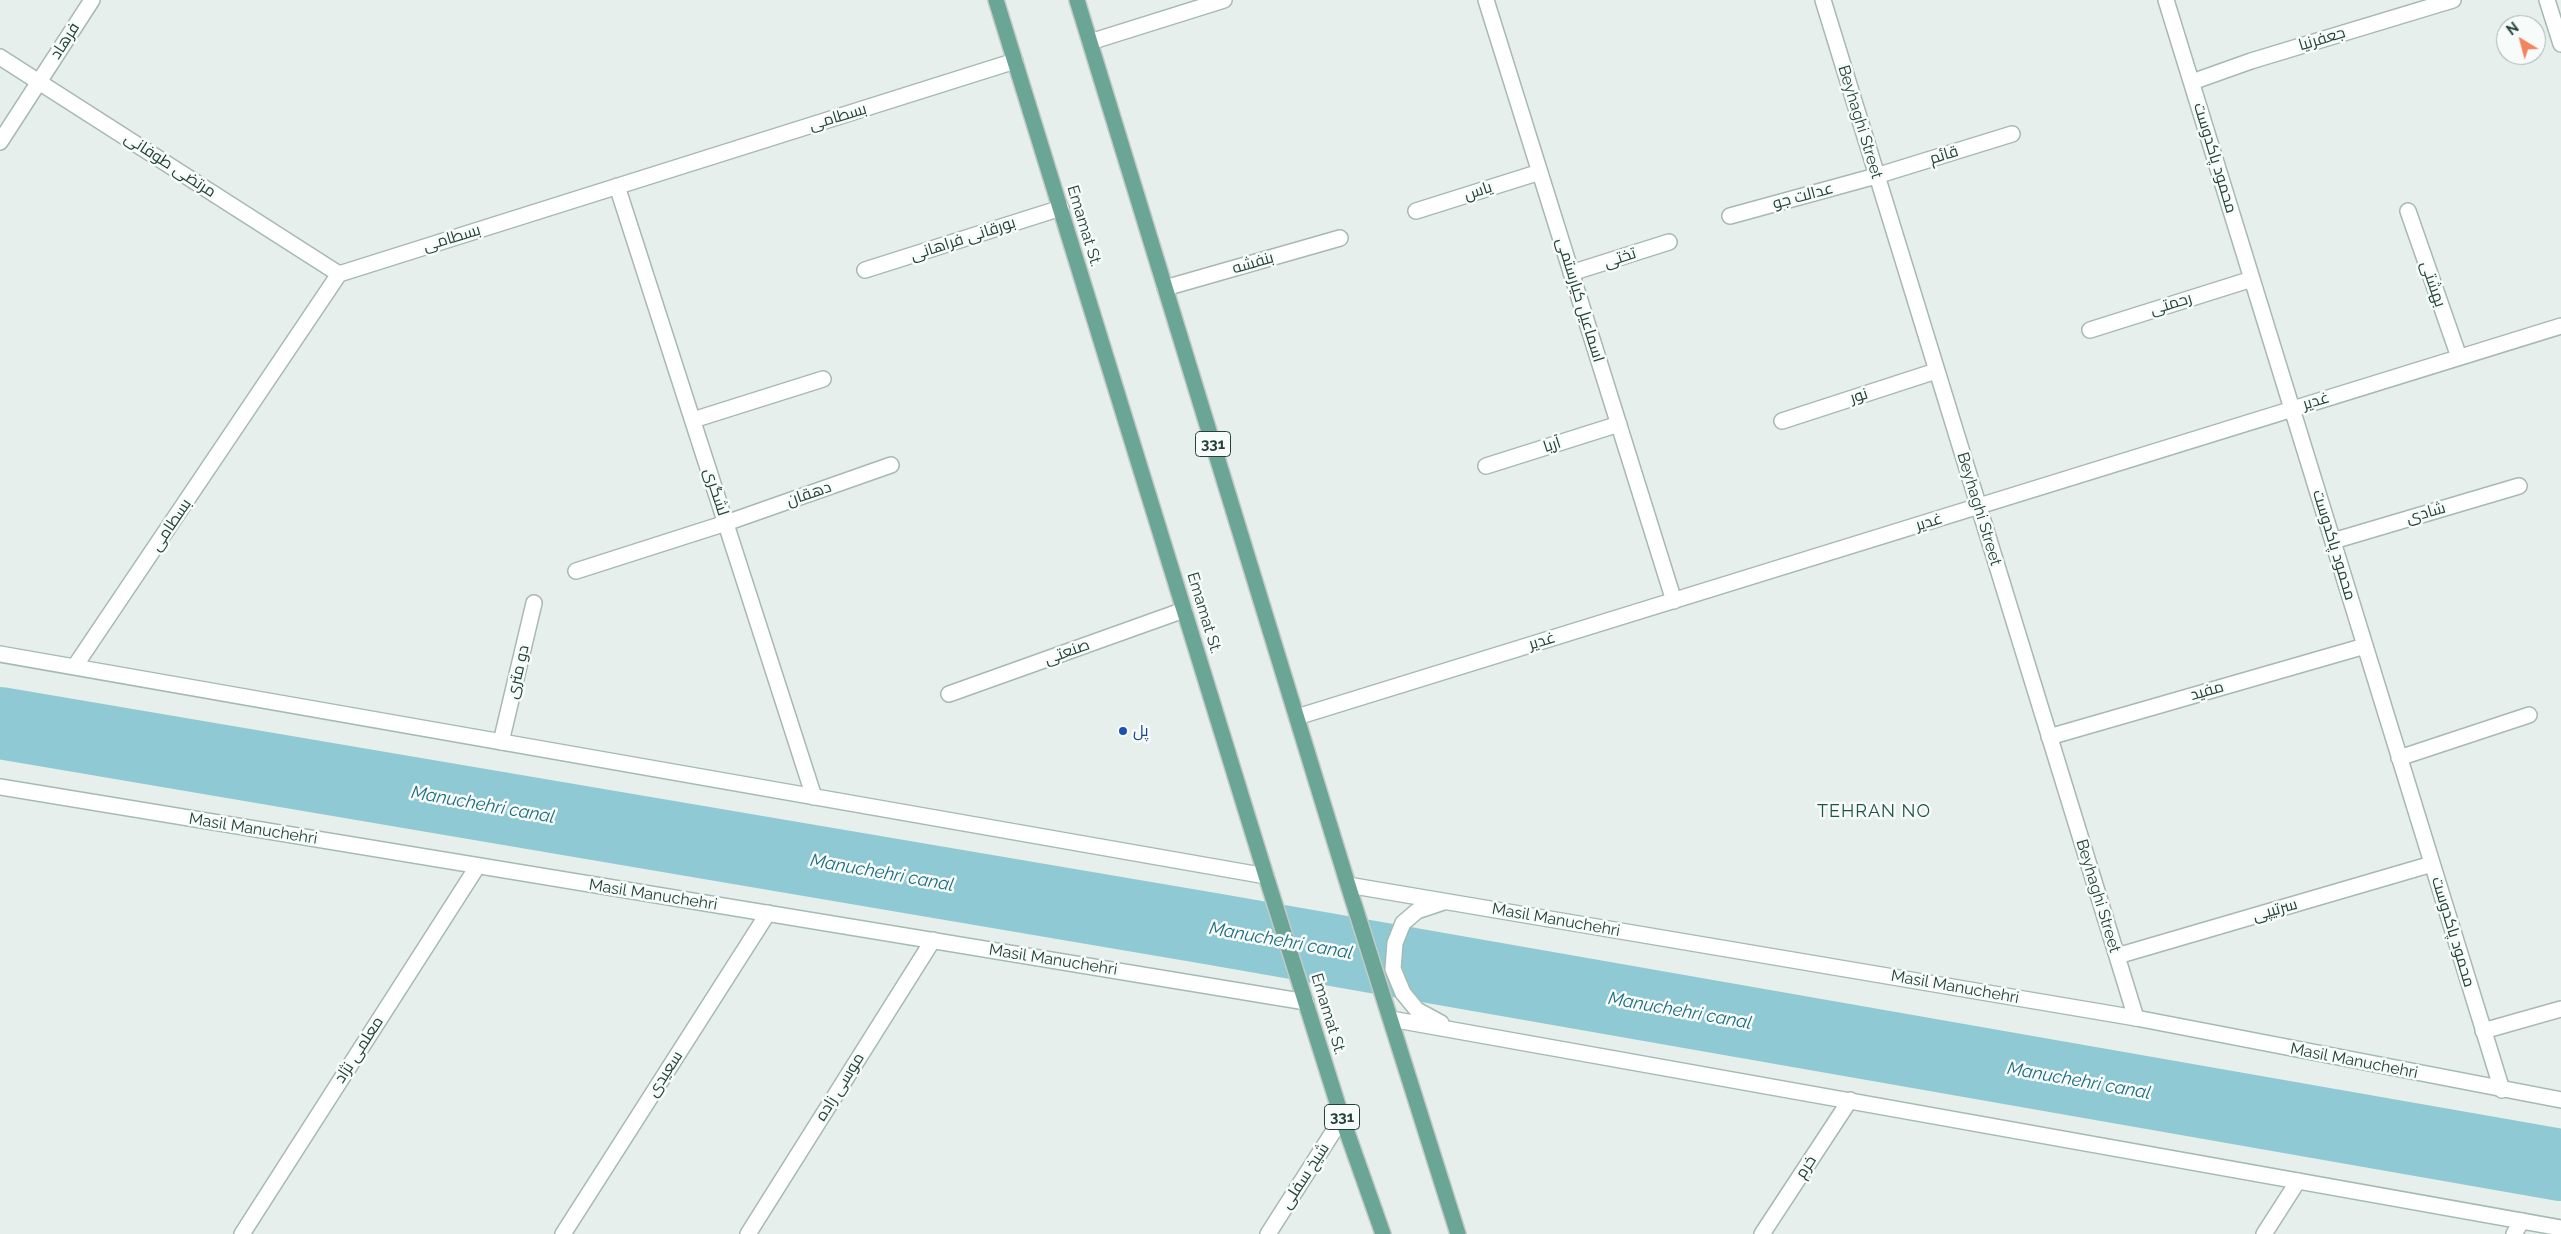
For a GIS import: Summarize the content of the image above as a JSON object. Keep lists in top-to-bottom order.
{
  "streets": {
    "main road": ["Emamat St.", "331"],
    "street": [
      "جعفرنیا",
      "فرهاد",
      "بسطامی",
      "Beyhaghi Street",
      "قائم",
      "محمود پاکدوست",
      "مرتضی طوفانی",
      "یاس",
      "عدالت جو",
      "بورقانی فراهانی",
      "تختی",
      "بنفشه",
      "بهشتی",
      "اسماعیل کیارستمی",
      "رحمتی",
      "نور",
      "غدیر",
      "آریا",
      "لشگری",
      "دهقان",
      "شادی",
      "صنعتی",
      "دو متری",
      "مفید",
      "Masil Manuchehri",
      "سرتیپی",
      "معلمی نژاد",
      "سعیدی",
      "موسی زاده",
      "خرم",
      "شیخ سفلی"
    ]
  },
  "crossings": [
    ["جعفرنیا", "محمود پاکدوست"],
    ["فرهاد", "مرتضی طوفانی"],
    ["بسطامی", "مرتضی طوفانی"],
    ["بسطامی", "Emamat St."],
    ["بسطامی", "لشگری"],
    ["Beyhaghi Street", "قائم"],
    ["Beyhaghi Street", "عدالت جو"],
    ["Beyhaghi Street", "نور"],
    ["Beyhaghi Street", "غدیر"],
    ["Beyhaghi Street", "مفید"],
    ["Beyhaghi Street", "Masil Manuchehri"],
    ["Beyhaghi Street", "سرتیپی"],
    ["قائم", "عدالت جو"],
    ["محمود پاکدوست", "رحمتی"],
    ["محمود پاکدوست", "غدیر"],
    ["محمود پاکدوست", "شادی"],
    ["محمود پاکدوست", "مفید"],
    ["محمود پاکدوست", "Masil Manuchehri"],
    ["محمود پاکدوست", "سرتیپی"],
    ["یاس", "اسماعیل کیارستمی"],
    ["Emamat St.", "بورقانی فراهانی"],
    ["Emamat St.", "صنعتی"],
    ["Emamat St.", "Masil Manuchehri"],
    ["Emamat St.", "شیخ سفلی"],
    ["تختی", "اسماعیل کیارستمی"],
    ["بنفشه", "331"],
    ["بهشتی", "غدیر"],
    ["اسماعیل کیارستمی", "غدیر"],
    ["اسماعیل کیارستمی", "آریا"],
    ["غدیر", "331"],
    ["331", "Masil Manuchehri"],
    ["لشگری", "دهقان"],
    ["Masil Manuchehri", "معلمی نژاد"],
    ["Masil Manuchehri", "سعیدی"],
    ["Masil Manuchehri", "موسی زاده"]
  ],
  "districts": ["TEHRAN NO"],
  "water": ["Manuchehri canal"],
  "places": ["پل"],
  "north": "top left"
}
